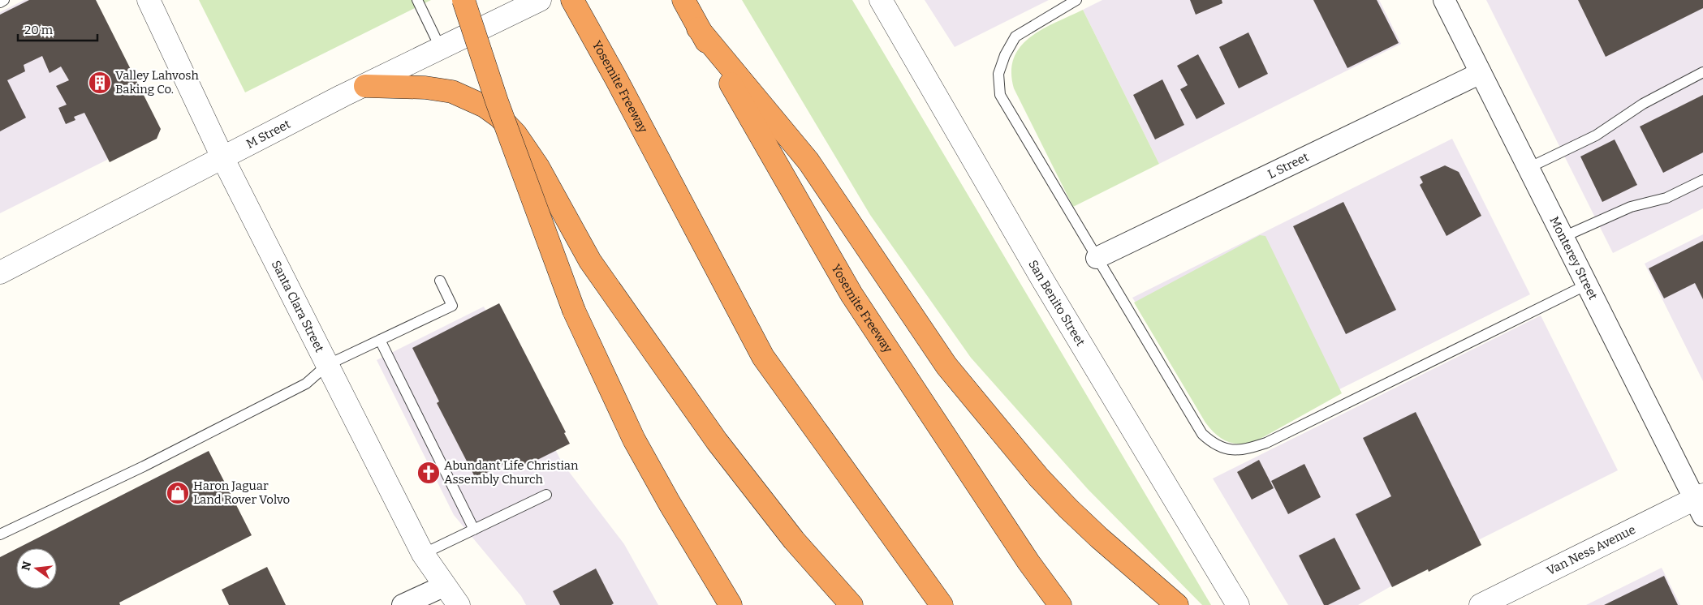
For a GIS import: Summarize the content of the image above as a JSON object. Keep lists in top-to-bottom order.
{
  "streets": {
    "highway": ["Yosemite Freeway"],
    "street": [
      "M Street",
      "L Street",
      "Monterey Street",
      "San Benito Street",
      "Santa Clara Street",
      "Van Ness Avenue"
    ]
  },
  "crossings": [
    ["M Street", "Santa Clara Street"],
    ["L Street", "Monterey Street"],
    ["Monterey Street", "Van Ness Avenue"]
  ],
  "places": {
    "building": ["Valley Lahvosh Baking Co."],
    "church": ["Abundant Life Christian Assembly Church"],
    "shop": ["Haron Jaguar Land Rover Volvo"]
  },
  "scale_bar": "20 m",
  "north": "left"
}
